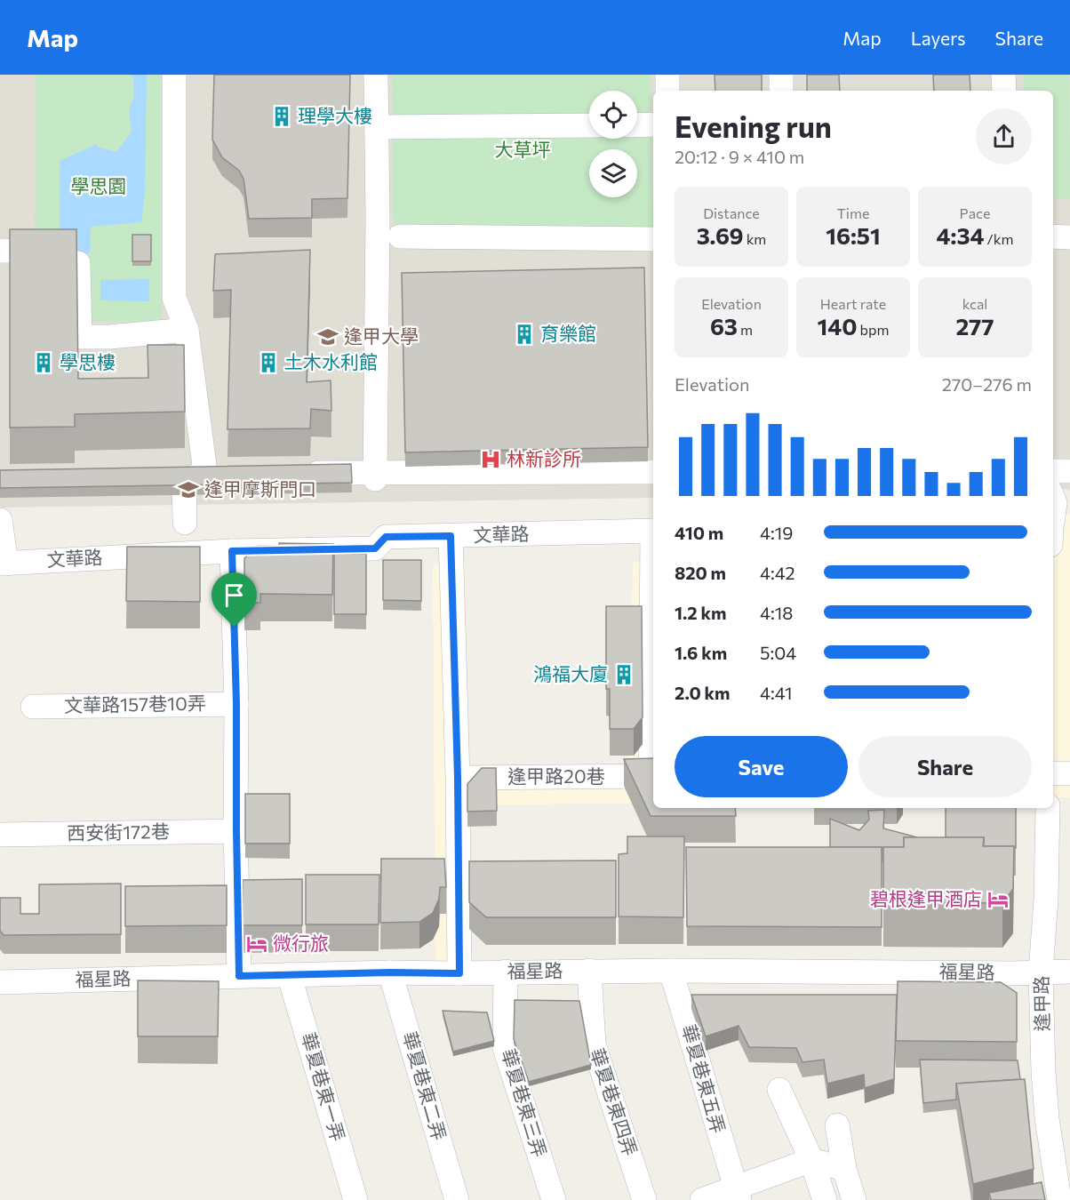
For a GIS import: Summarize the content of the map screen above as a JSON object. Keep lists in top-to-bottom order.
{
  "streets": {
    "street": [
      "文華路",
      "文華路157巷10弄",
      "逢甲路20巷",
      "西安街172巷",
      "福星路",
      "逢甲路",
      "華夏巷東五弄",
      "華夏巷東二弄",
      "華夏巷東一弄",
      "華夏巷東四弄",
      "華夏巷東三弄"
    ]
  },
  "crossings": [
    ["福星路", "逢甲路"],
    ["福星路", "華夏巷東五弄"],
    ["福星路", "華夏巷東二弄"],
    ["福星路", "華夏巷東一弄"],
    ["福星路", "華夏巷東四弄"],
    ["福星路", "華夏巷東三弄"]
  ],
  "parks": ["大草坪", "學思園"],
  "places": {
    "building": [
      "理學大樓",
      "育樂館",
      "學思樓",
      "土木水利館",
      "鴻福大廈"
    ],
    "school or university": ["逢甲大學", "逢甲摩斯門口"],
    "hospital": ["林新診所"],
    "hotel": ["碧根逢甲酒店", "微行旅"]
  },
  "page": {
    "header": "Map",
    "nav": ["Map", "Layers", "Share"],
    "heading": ["Evening run", "20:12 · 9 × 410 m"],
    "stats": [
      ["Distance", "3.69 km"],
      ["Time", "16:51"],
      ["Pace", "4:34 /km"],
      ["Elevation", "63 m"],
      ["Heart rate", "140 bpm"],
      ["kcal", "277"]
    ],
    "chart": ["Elevation", "270–276 m"],
    "list": [
      {
        "name": "410 m",
        "note": "4:19"
      },
      {
        "name": "820 m",
        "note": "4:42"
      },
      {
        "name": "1.2 km",
        "note": "4:18"
      },
      {
        "name": "1.6 km",
        "note": "5:04"
      },
      {
        "name": "2.0 km",
        "note": "4:41"
      }
    ],
    "buttons": ["Save", "Share"]
  }
}
